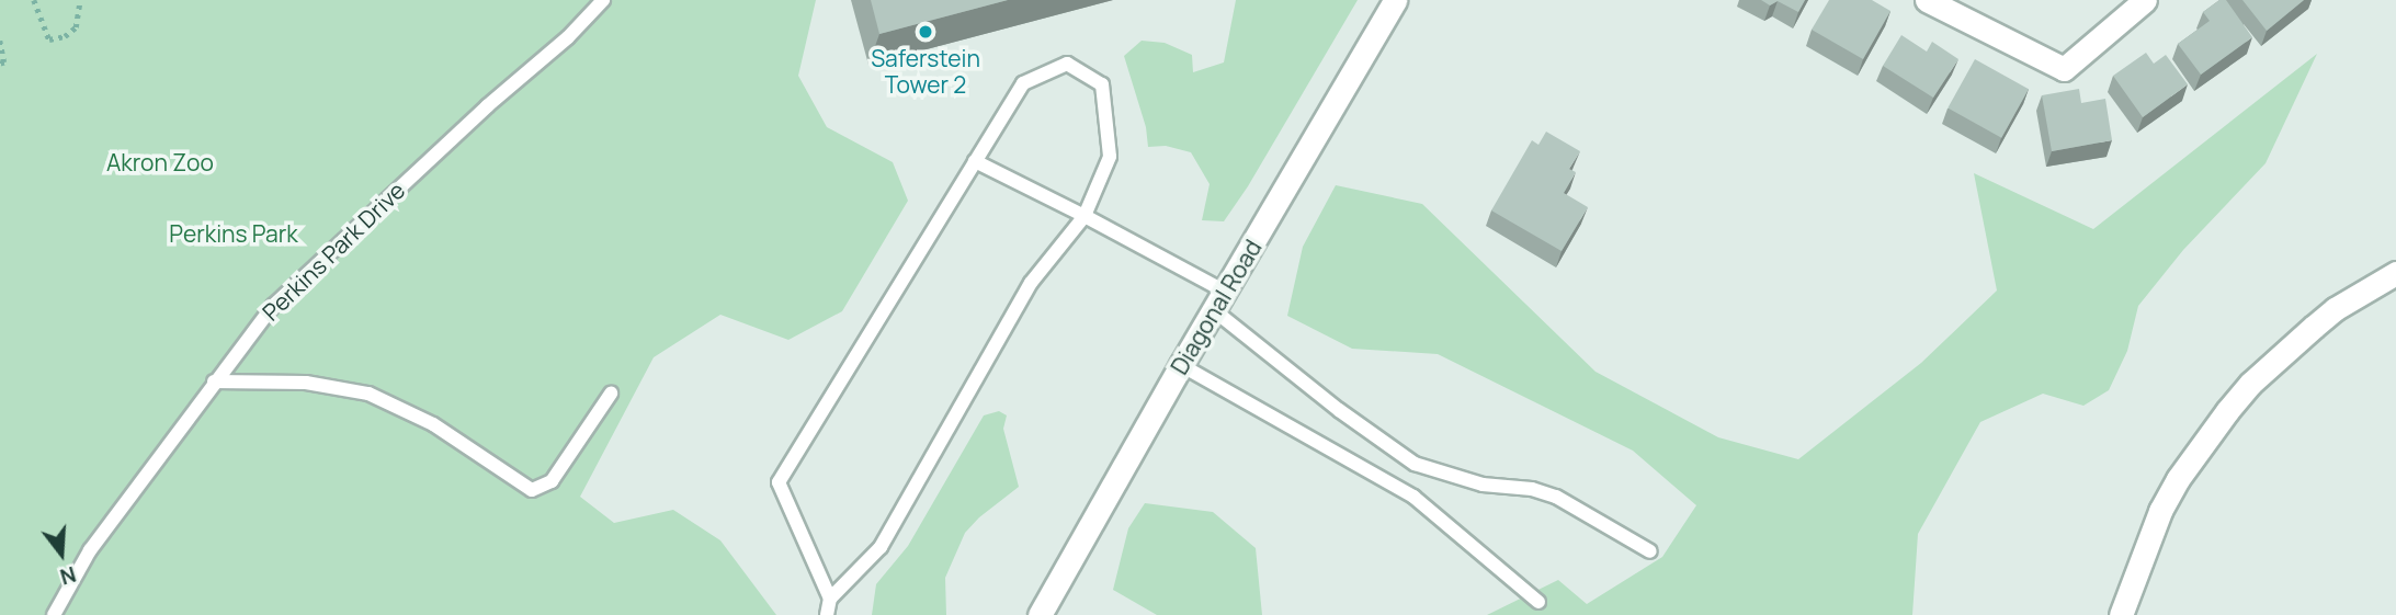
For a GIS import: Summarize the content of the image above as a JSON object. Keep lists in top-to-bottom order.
{
  "streets": {
    "street": ["Diagonal Road"],
    "lane": ["Perkins Park Drive"]
  },
  "parks": ["Akron Zoo", "Perkins Park"],
  "places": ["Saferstein Tower 2"],
  "north": "bottom"
}
